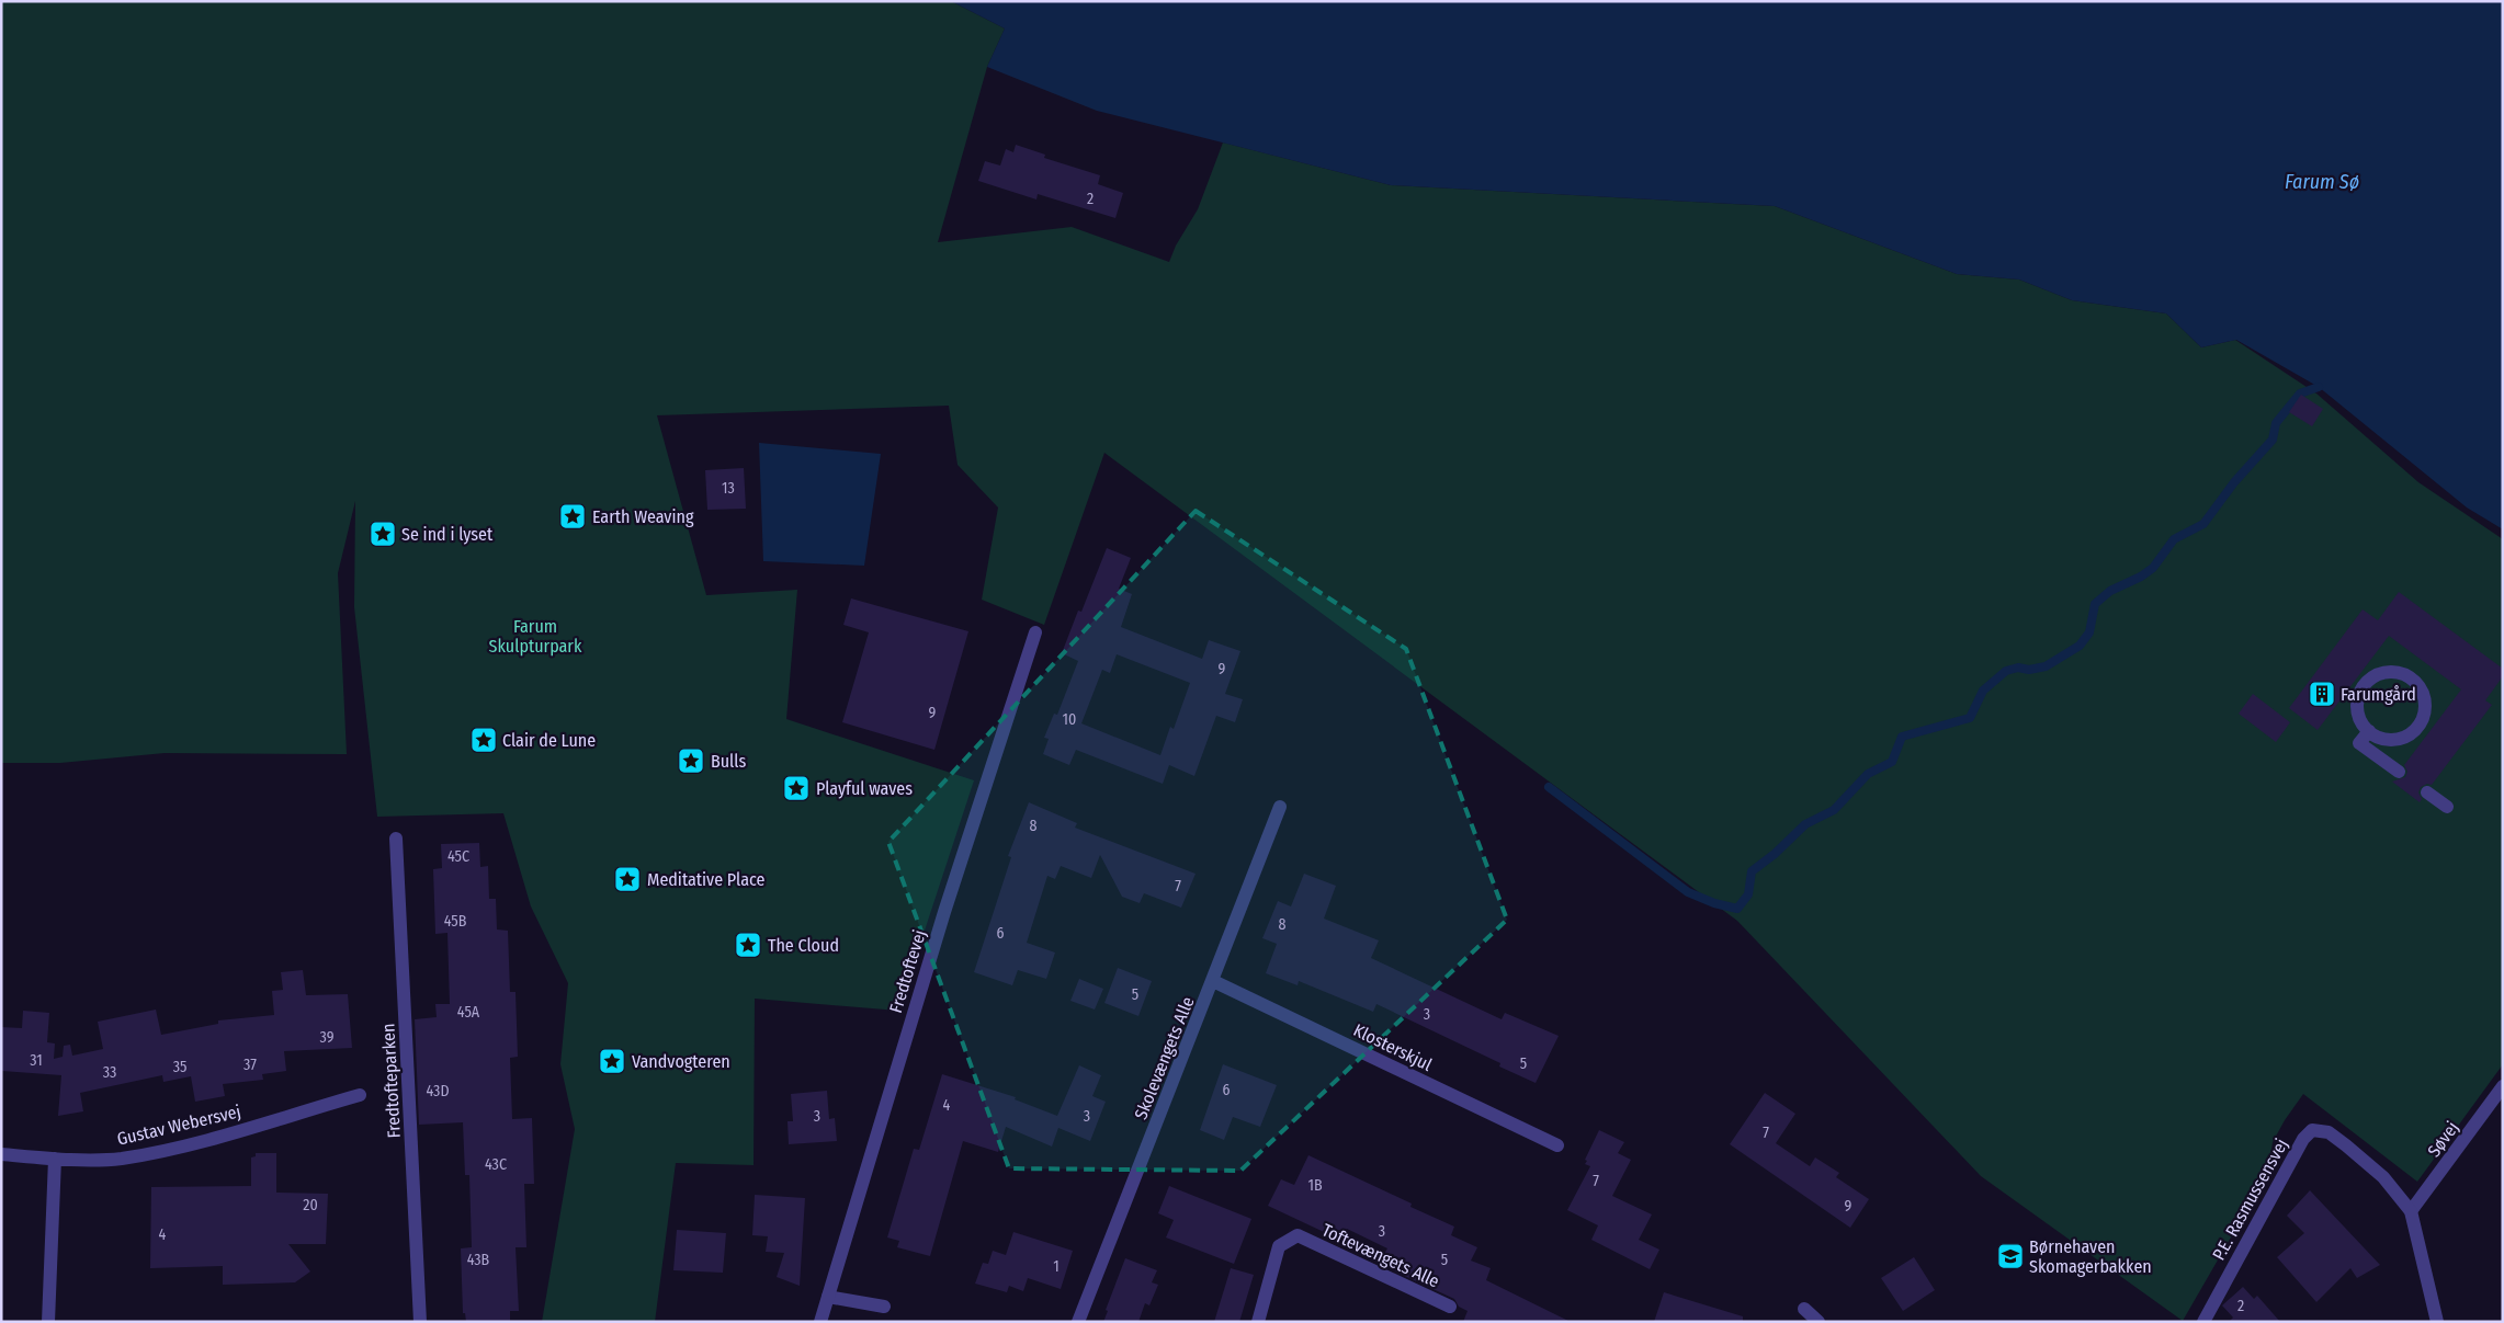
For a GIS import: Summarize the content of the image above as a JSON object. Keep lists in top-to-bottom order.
{
  "streets": {
    "street": [
      "Fredtoftevej",
      "Klosterskjul",
      "Skolevængets Alle",
      "Fredtofteparken",
      "Gustav Webersvej",
      "Søvej",
      "P.E. Rasmussensvej",
      "Toftevængets Alle"
    ]
  },
  "crossings": [
    ["Klosterskjul", "Skolevængets Alle"],
    ["Søvej", "P.E. Rasmussensvej"]
  ],
  "water": ["Farum Sø"],
  "parks": ["Farum Skulpturpark"],
  "places": {
    "place": [
      "Earth Weaving",
      "Se ind i lyset",
      "Clair de Lune",
      "Bulls",
      "Playful waves",
      "Meditative Place",
      "The Cloud",
      "Vandvogteren"
    ],
    "building": ["Farumgård"],
    "school or university": ["Børnehaven Skomagerbakken"]
  },
  "house_numbers": [
    "2",
    "13",
    "9",
    "9",
    "10",
    "8",
    "45C",
    "7",
    "45B",
    "8",
    "6",
    "5",
    "45A",
    "3",
    "39",
    "31",
    "5",
    "37",
    "35",
    "33",
    "6",
    "43D",
    "4",
    "3",
    "3",
    "7",
    "43C",
    "7",
    "1B",
    "20",
    "9",
    "3",
    "4",
    "43B",
    "5",
    "1",
    "2"
  ]
}
